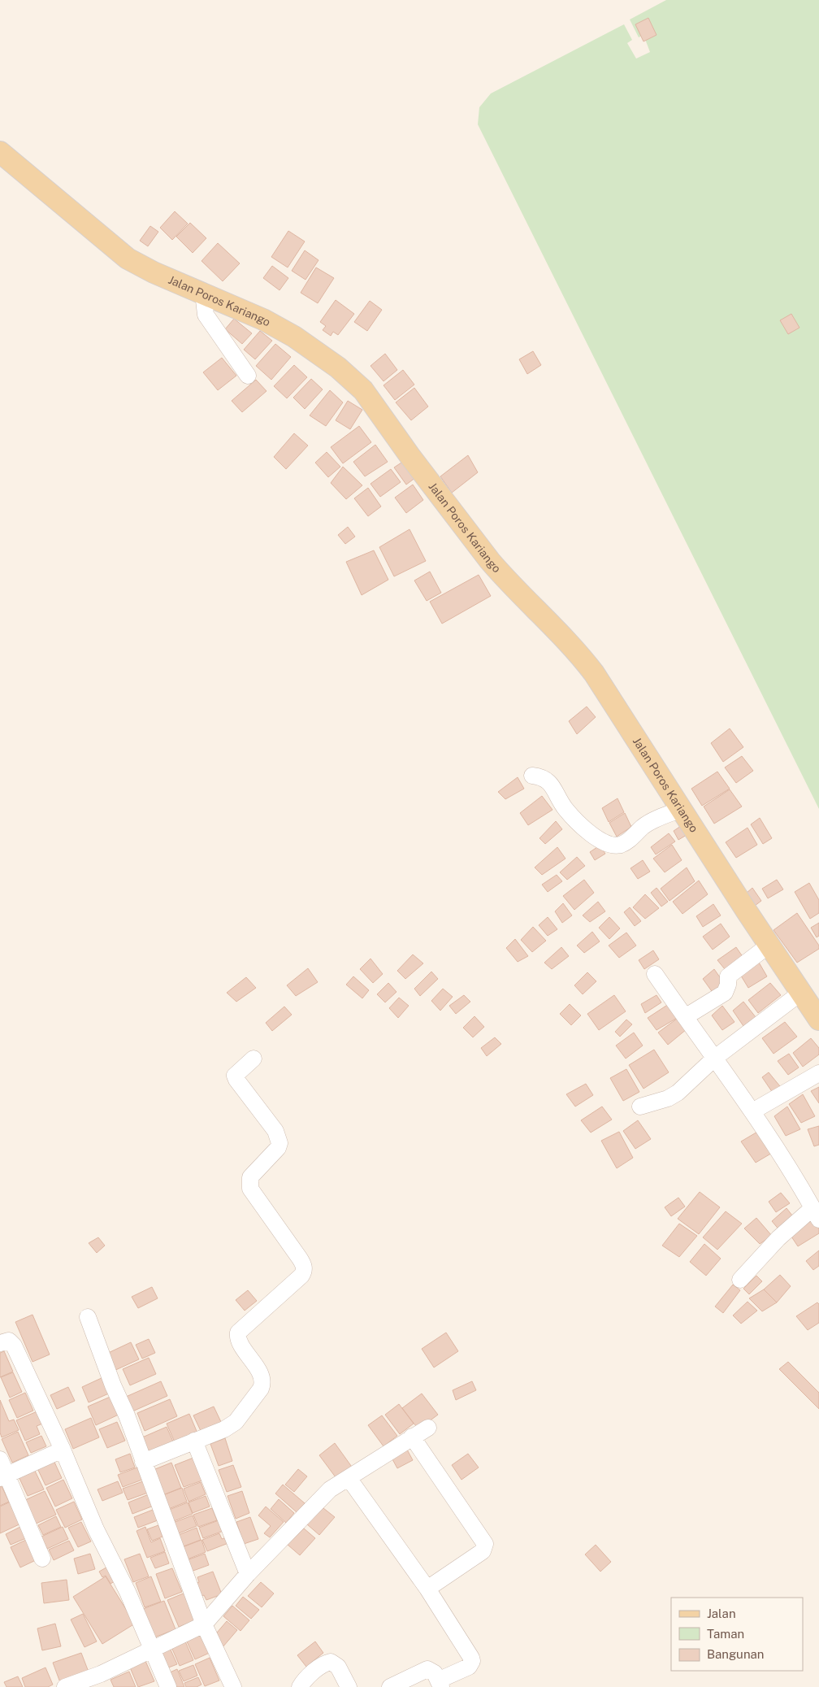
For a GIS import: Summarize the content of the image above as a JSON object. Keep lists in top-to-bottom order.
{
  "streets": {
    "main road": ["Jalan Poros Kariango"]
  },
  "legend": ["Jalan", "Taman", "Bangunan"]
}
